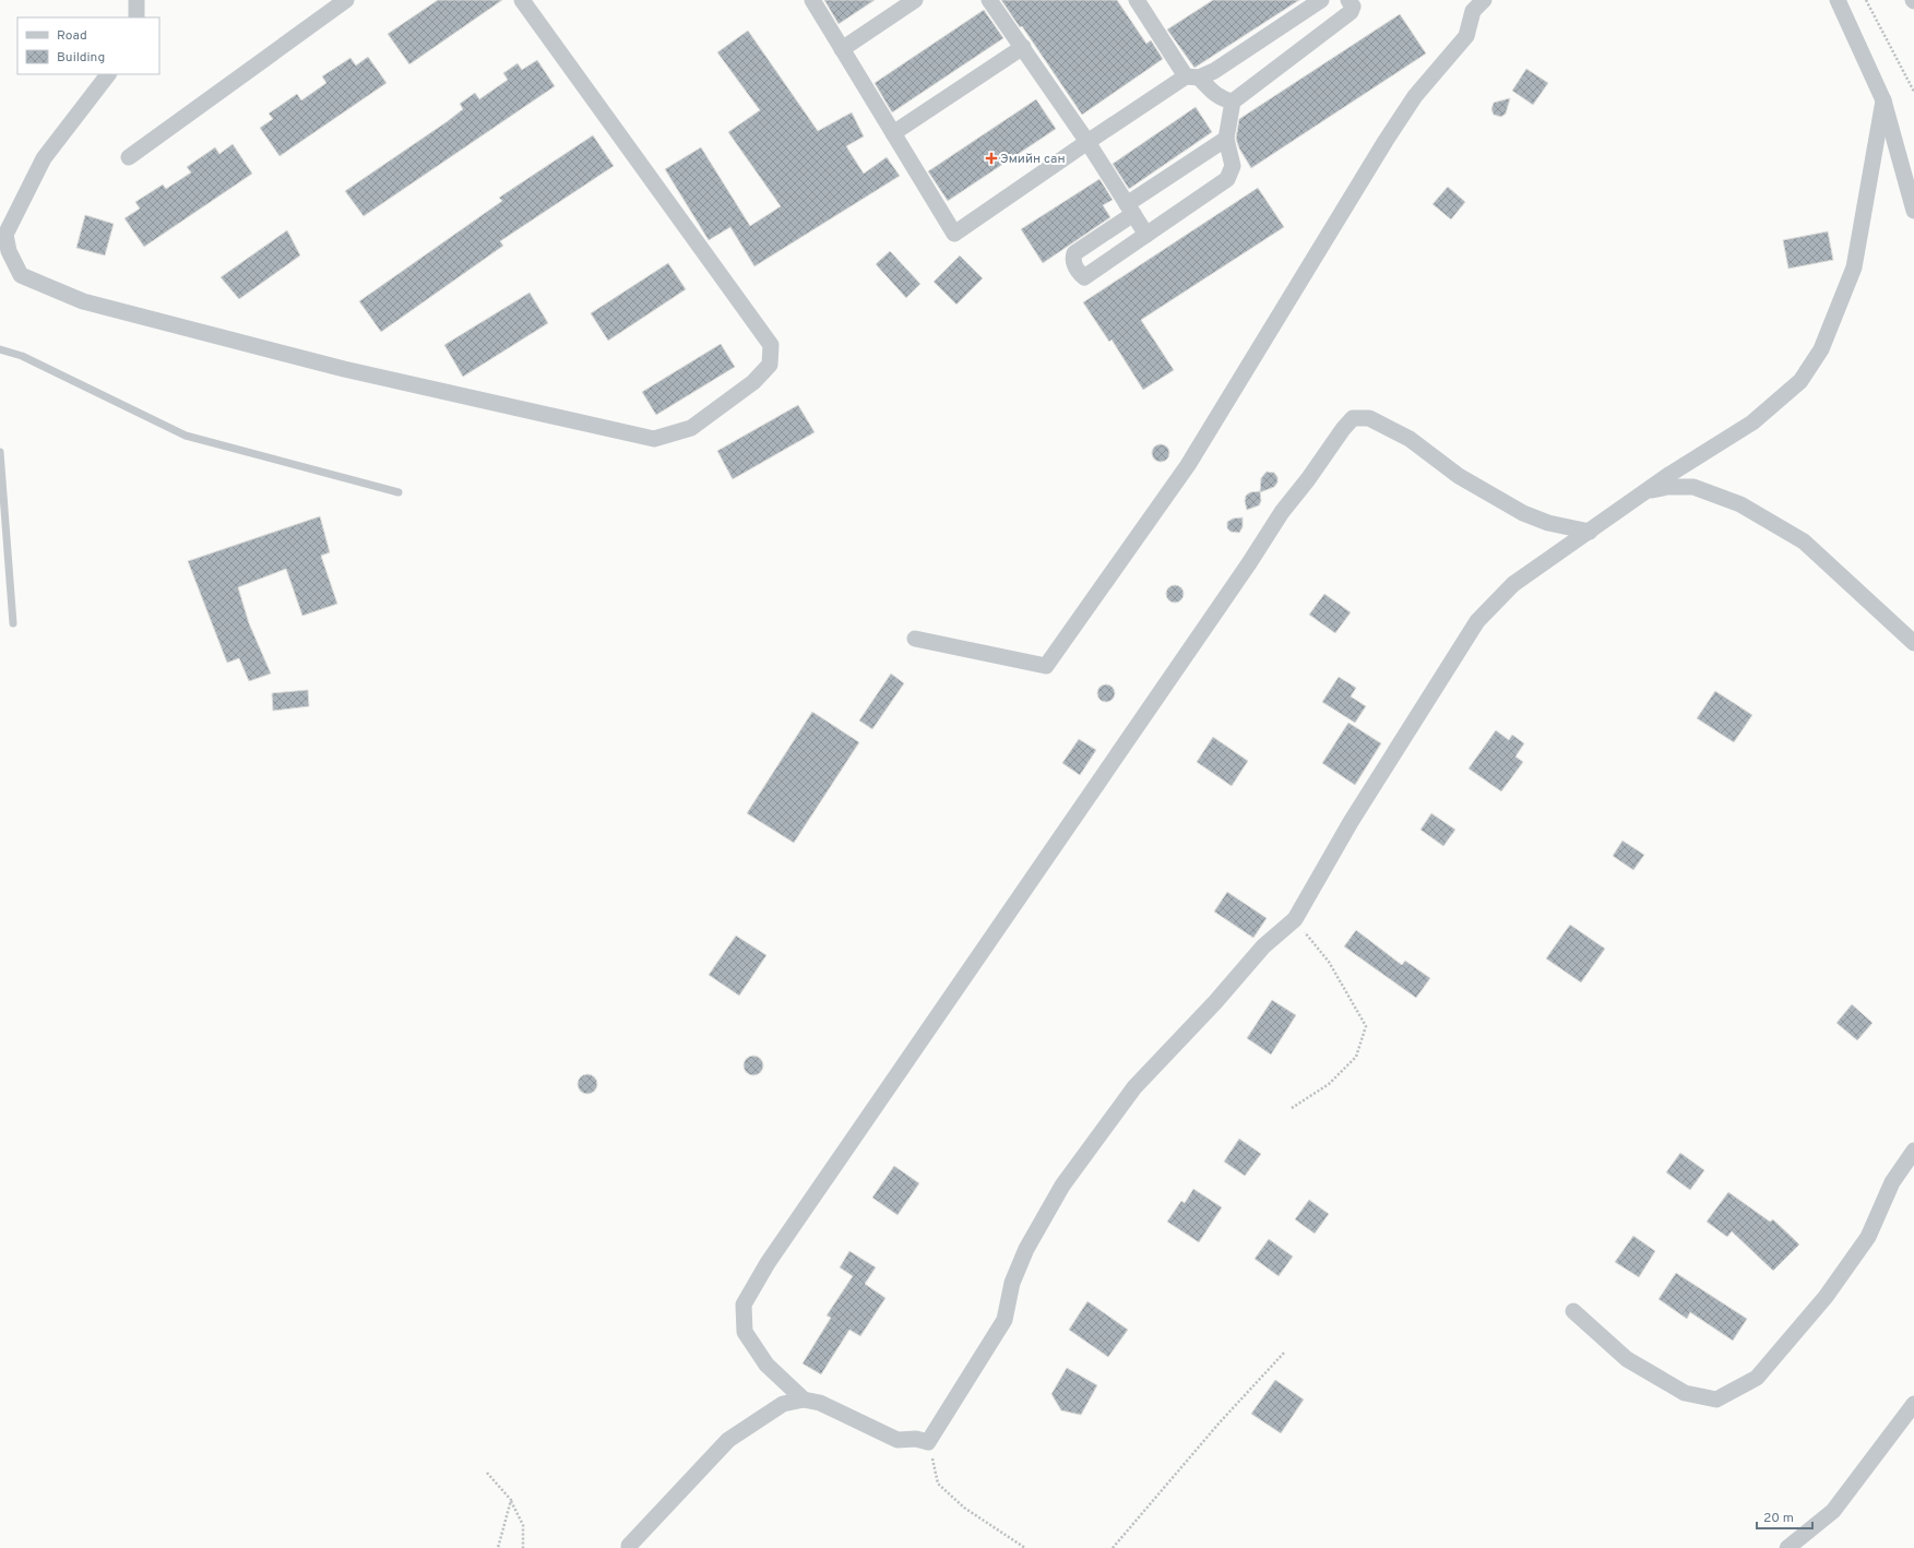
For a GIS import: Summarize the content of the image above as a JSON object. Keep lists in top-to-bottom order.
{
  "places": {
    "health": ["Эмийн сан"]
  },
  "legend": ["Road", "Building"],
  "scale_bar": "20 m"
}
